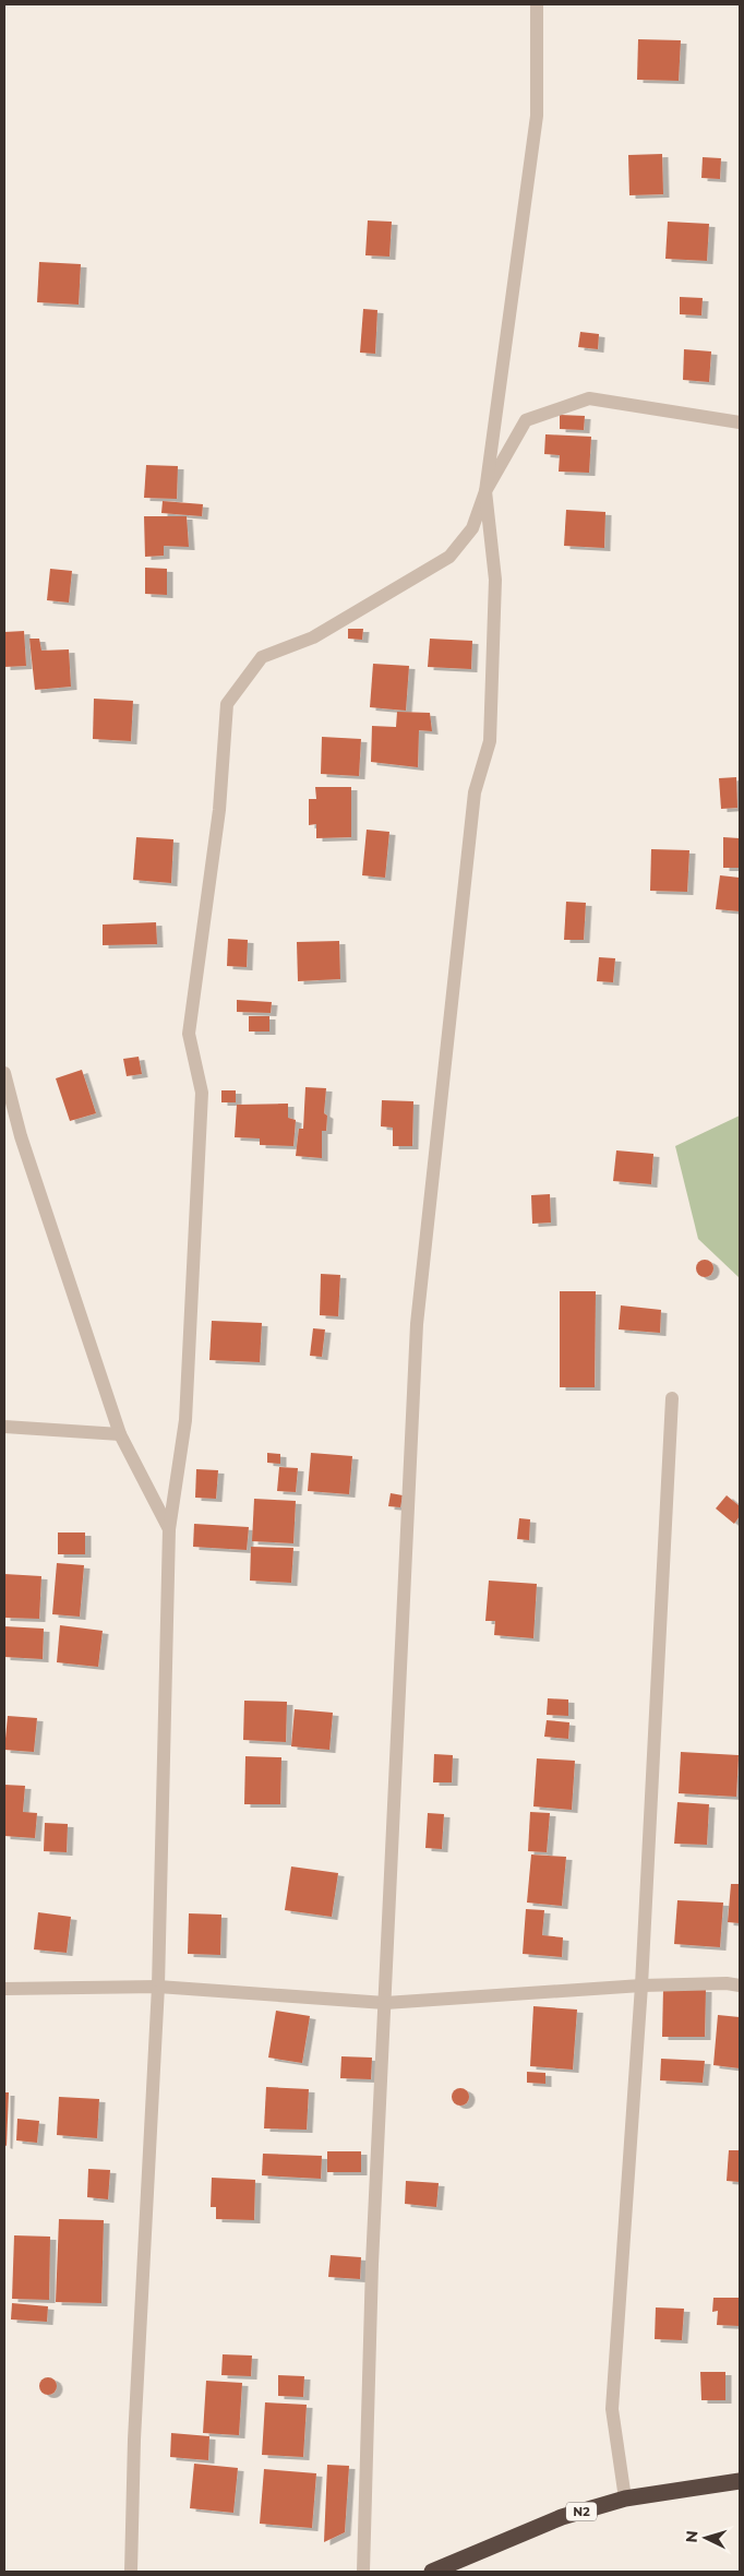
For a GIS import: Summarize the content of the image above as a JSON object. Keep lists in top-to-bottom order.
{
  "streets": {
    "highway": ["N2"]
  },
  "north": "left"
}
